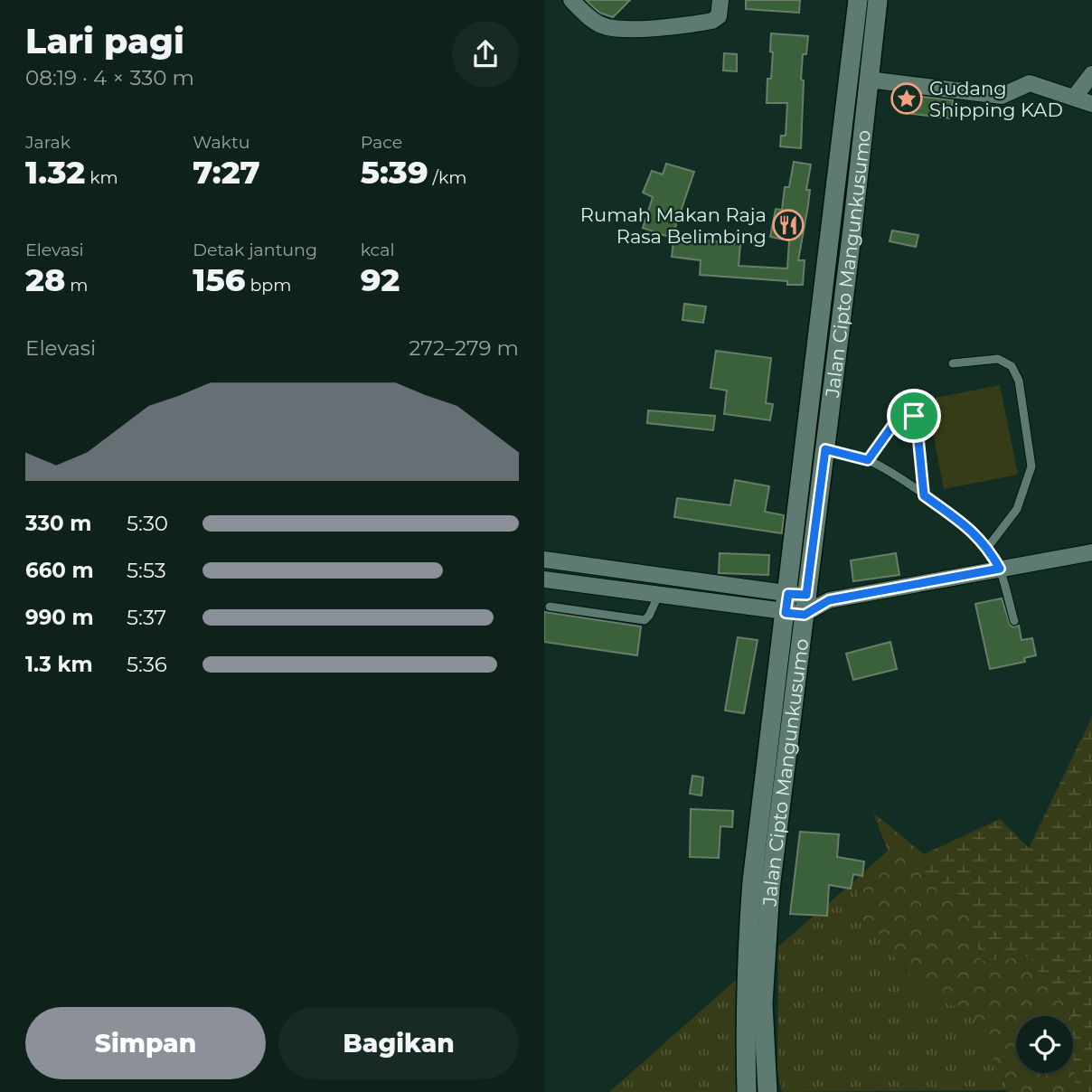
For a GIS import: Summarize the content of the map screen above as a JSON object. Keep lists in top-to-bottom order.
{
  "streets": {
    "street": ["Jalan Cipto Mangunkusumo"]
  },
  "places": {
    "place": ["Gudang Shipping KAD"],
    "restaurant": ["Rumah Makan Raja Rasa Belimbing"]
  },
  "page": {
    "heading": ["Lari pagi", "08:19 · 4 × 330 m"],
    "stats": [
      ["Jarak", "1.32 km"],
      ["Waktu", "7:27"],
      ["Pace", "5:39 /km"],
      ["Elevasi", "28 m"],
      ["Detak jantung", "156 bpm"],
      ["kcal", "92"]
    ],
    "chart": ["Elevasi", "272–279 m"],
    "list": [
      {
        "name": "330 m",
        "note": "5:30"
      },
      {
        "name": "660 m",
        "note": "5:53"
      },
      {
        "name": "990 m",
        "note": "5:37"
      },
      {
        "name": "1.3 km",
        "note": "5:36"
      }
    ],
    "buttons": ["Simpan", "Bagikan"]
  }
}
